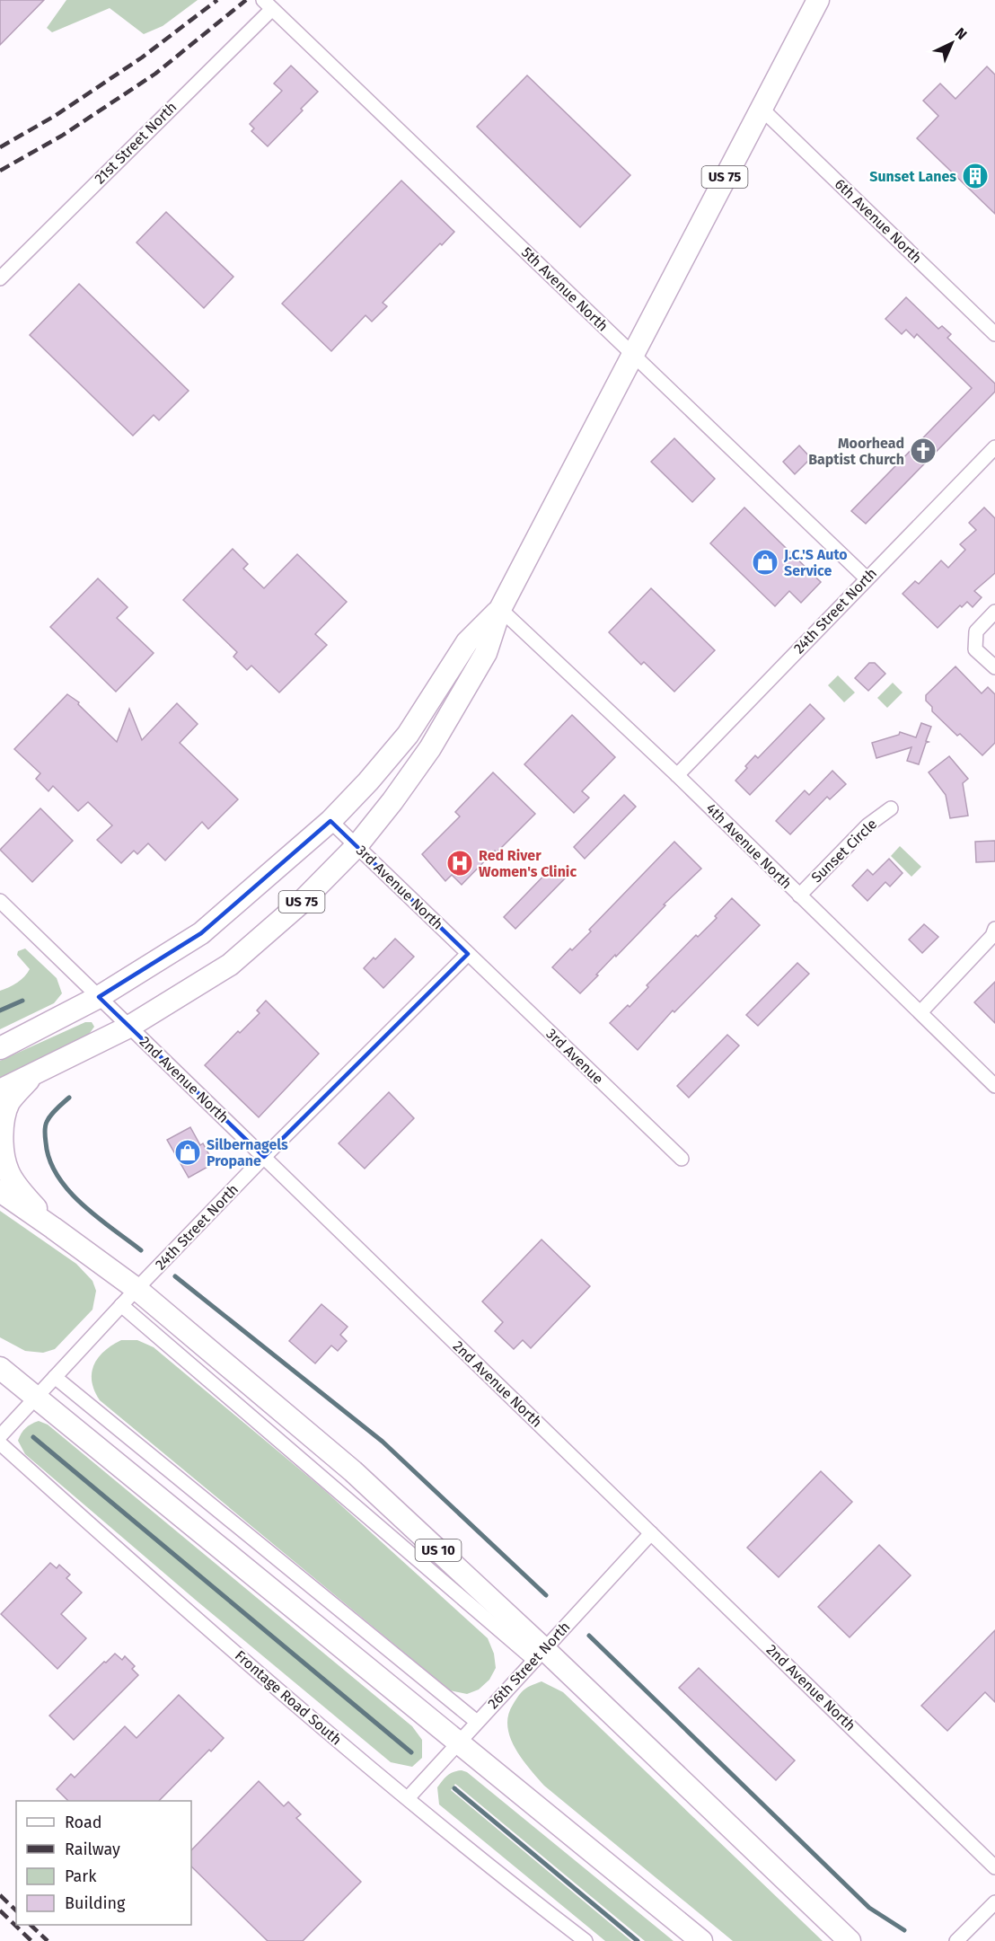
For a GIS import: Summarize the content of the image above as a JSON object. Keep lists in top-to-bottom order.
{
  "streets": {
    "main road": ["US 75", "US 10"],
    "street": [
      "21st Street North",
      "6th Avenue North",
      "5th Avenue North",
      "24th Street North",
      "4th Avenue North",
      "Sunset Circle",
      "3rd Avenue North",
      "3rd Avenue",
      "2nd Avenue North",
      "26th Street North",
      "Frontage Road South"
    ]
  },
  "crossings": [
    ["21st Street North", "5th Avenue North"],
    ["US 75", "6th Avenue North"],
    ["US 75", "5th Avenue North"],
    ["US 75", "4th Avenue North"],
    ["US 75", "3rd Avenue North"],
    ["US 75", "2nd Avenue North"],
    ["5th Avenue North", "24th Street North"],
    ["24th Street North", "4th Avenue North"],
    ["24th Street North", "3rd Avenue North"],
    ["24th Street North", "3rd Avenue"],
    ["24th Street North", "2nd Avenue North"],
    ["24th Street North", "US 10"],
    ["4th Avenue North", "Sunset Circle"],
    ["3rd Avenue North", "3rd Avenue"],
    ["2nd Avenue North", "26th Street North"],
    ["US 10", "26th Street North"],
    ["26th Street North", "Frontage Road South"]
  ],
  "places": {
    "building": ["Sunset Lanes"],
    "church": ["Moorhead Baptist Church"],
    "shop": ["J.C.'S Auto Service", "Silbernagels Propane"],
    "hospital": ["Red River Women's Clinic"]
  },
  "legend": [
    "Road",
    "Railway",
    "Park",
    "Building"
  ],
  "north": "top right"
}
